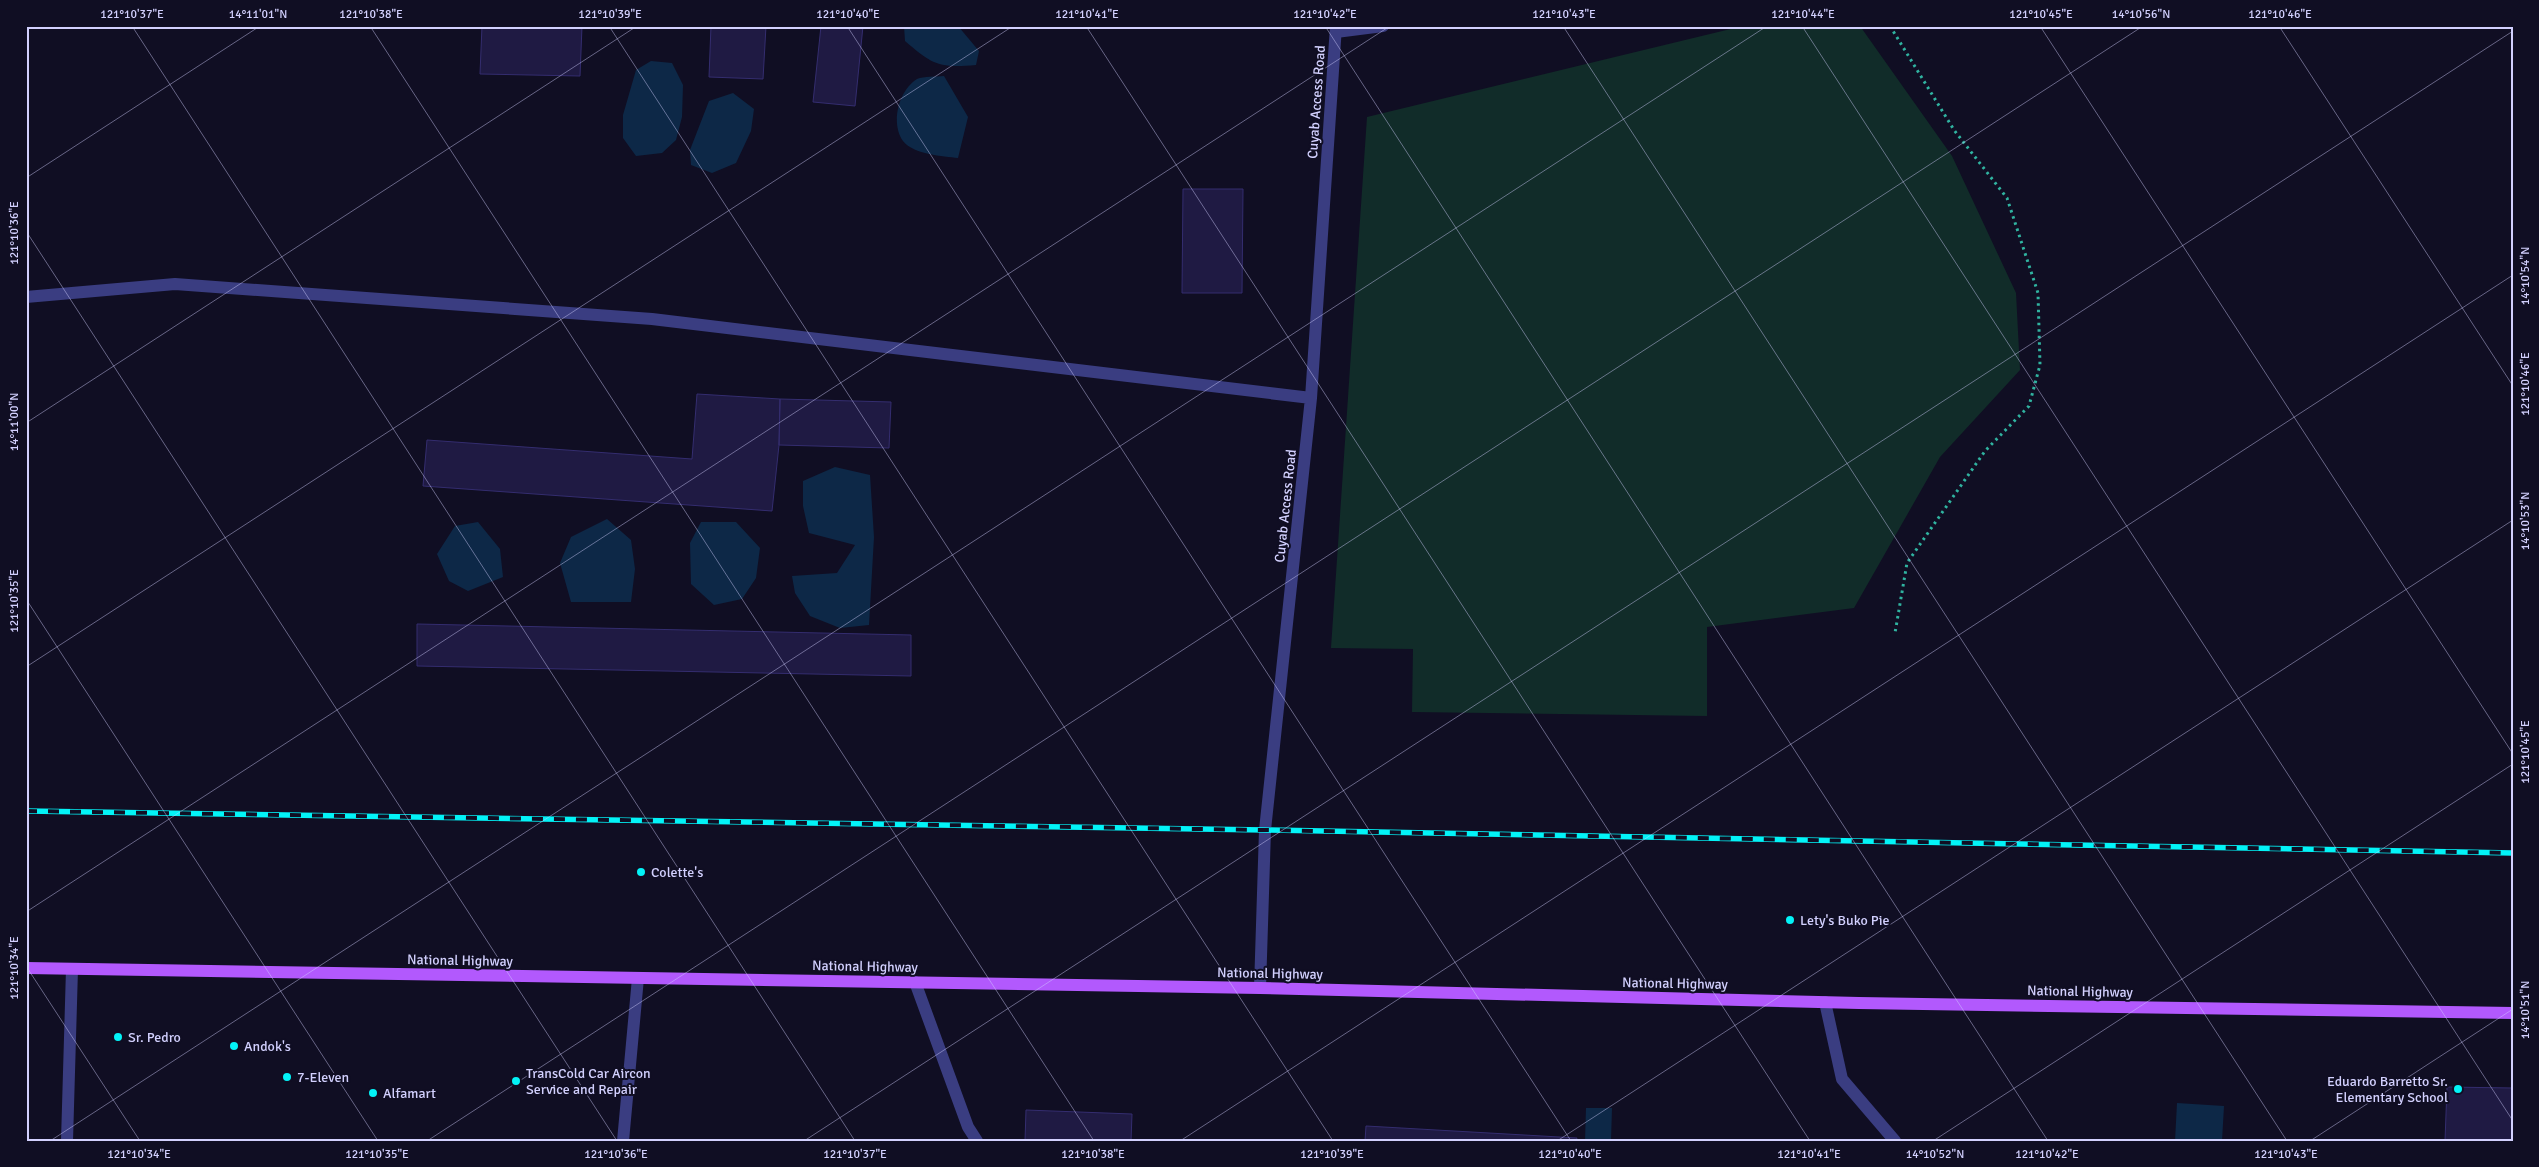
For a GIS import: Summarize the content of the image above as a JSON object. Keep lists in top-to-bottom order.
{
  "streets": {
    "main road": ["National Highway"],
    "street": ["Cuyab Access Road"]
  },
  "crossings": [
    ["Cuyab Access Road", "National Highway"]
  ],
  "places": [
    "Colette's",
    "Lety's Buko Pie",
    "Sr. Pedro",
    "Andok's",
    "7-Eleven",
    "TransCold Car Aircon Service and Repair",
    "Eduardo Barretto Sr. Elementary School",
    "Alfamart"
  ],
  "coordinates": [
    "121°10'37\"E",
    "14°11'01\"N",
    "121°10'38\"E",
    "121°10'39\"E",
    "121°10'40\"E",
    "121°10'41\"E",
    "121°10'42\"E",
    "121°10'43\"E",
    "121°10'44\"E",
    "121°10'45\"E",
    "14°10'56\"N",
    "121°10'46\"E",
    "121°10'36\"E",
    "14°10'54\"N",
    "14°11'00\"N",
    "14°10'53\"N",
    "121°10'35\"E",
    "121°10'34\"E",
    "14°10'51\"N",
    "14°10'52\"N"
  ]
}
